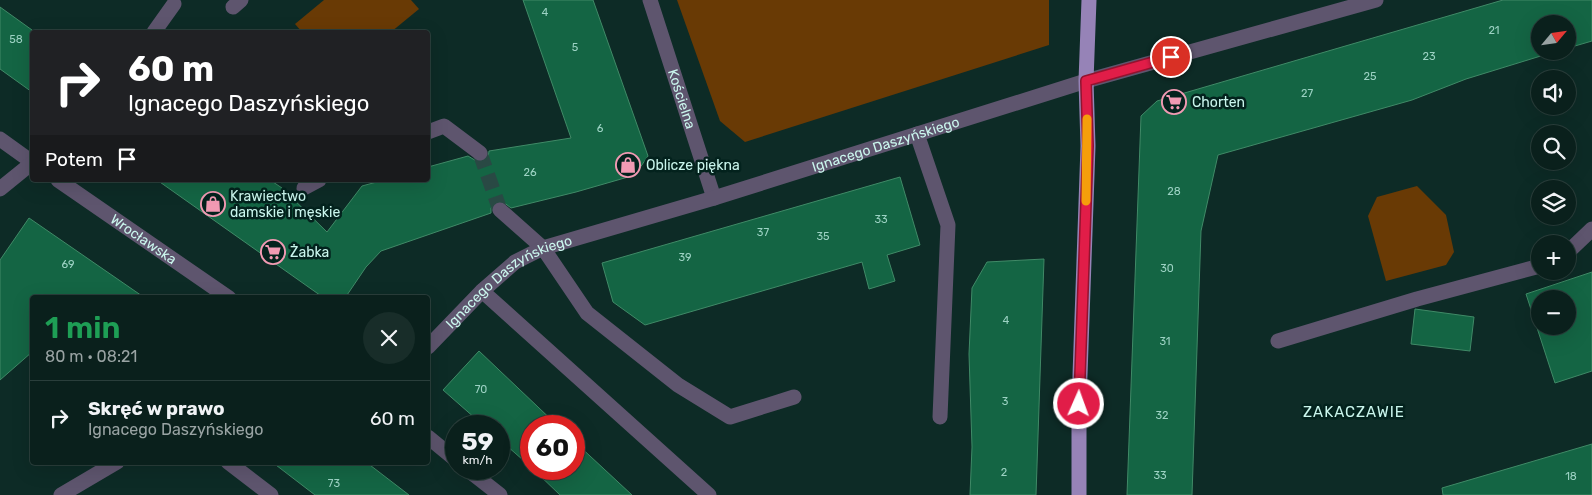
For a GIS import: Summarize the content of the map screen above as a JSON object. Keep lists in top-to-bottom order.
{
  "streets": {
    "street": ["Kościelna", "Ignacego Daszyńskiego", "Wrocławska"]
  },
  "crossings": [
    ["Kościelna", "Ignacego Daszyńskiego"]
  ],
  "districts": ["ZAKACZAWIE"],
  "places": {
    "supermarket": ["Chorten", "Żabka"],
    "shop": ["Oblicze piękna", "Krawiectwo damskie i męskie"]
  },
  "house_numbers": [
    "4",
    "21",
    "58",
    "5",
    "23",
    "25",
    "27",
    "6",
    "26",
    "28",
    "33",
    "37",
    "35",
    "39",
    "69",
    "30",
    "4",
    "31",
    "70",
    "3",
    "32",
    "2",
    "33",
    "18",
    "73"
  ],
  "north": "top right",
  "page": {
    "map_buttons": ["+", "−"],
    "turn": ["60 m", "Ignacego Daszyńskiego"],
    "then": "Potem",
    "heading": ["1 min", "80 m · 08:21"],
    "list": [
      {
        "name": "Skręć w prawo",
        "note": "Ignacego Daszyńskiego",
        "value": "60 m"
      }
    ],
    "speed": "59 km/h",
    "limit": "60"
  }
}
